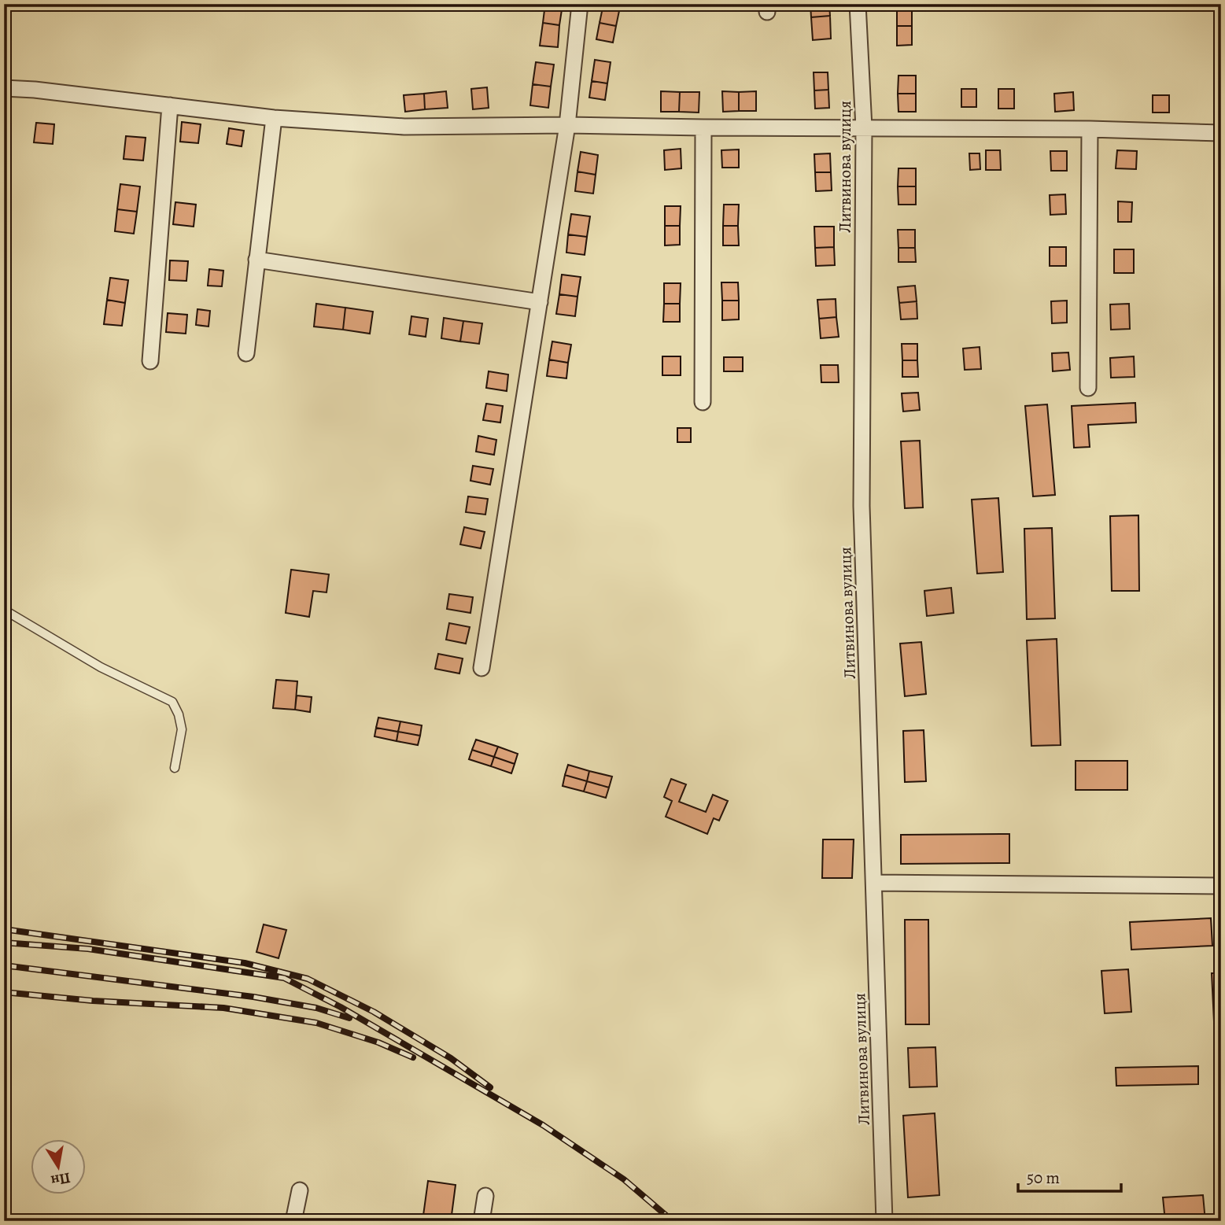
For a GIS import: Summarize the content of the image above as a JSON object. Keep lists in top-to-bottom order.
{
  "streets": {
    "street": ["Литвинова вулиця"]
  },
  "scale_bar": "50 m",
  "north": "bottom"
}
